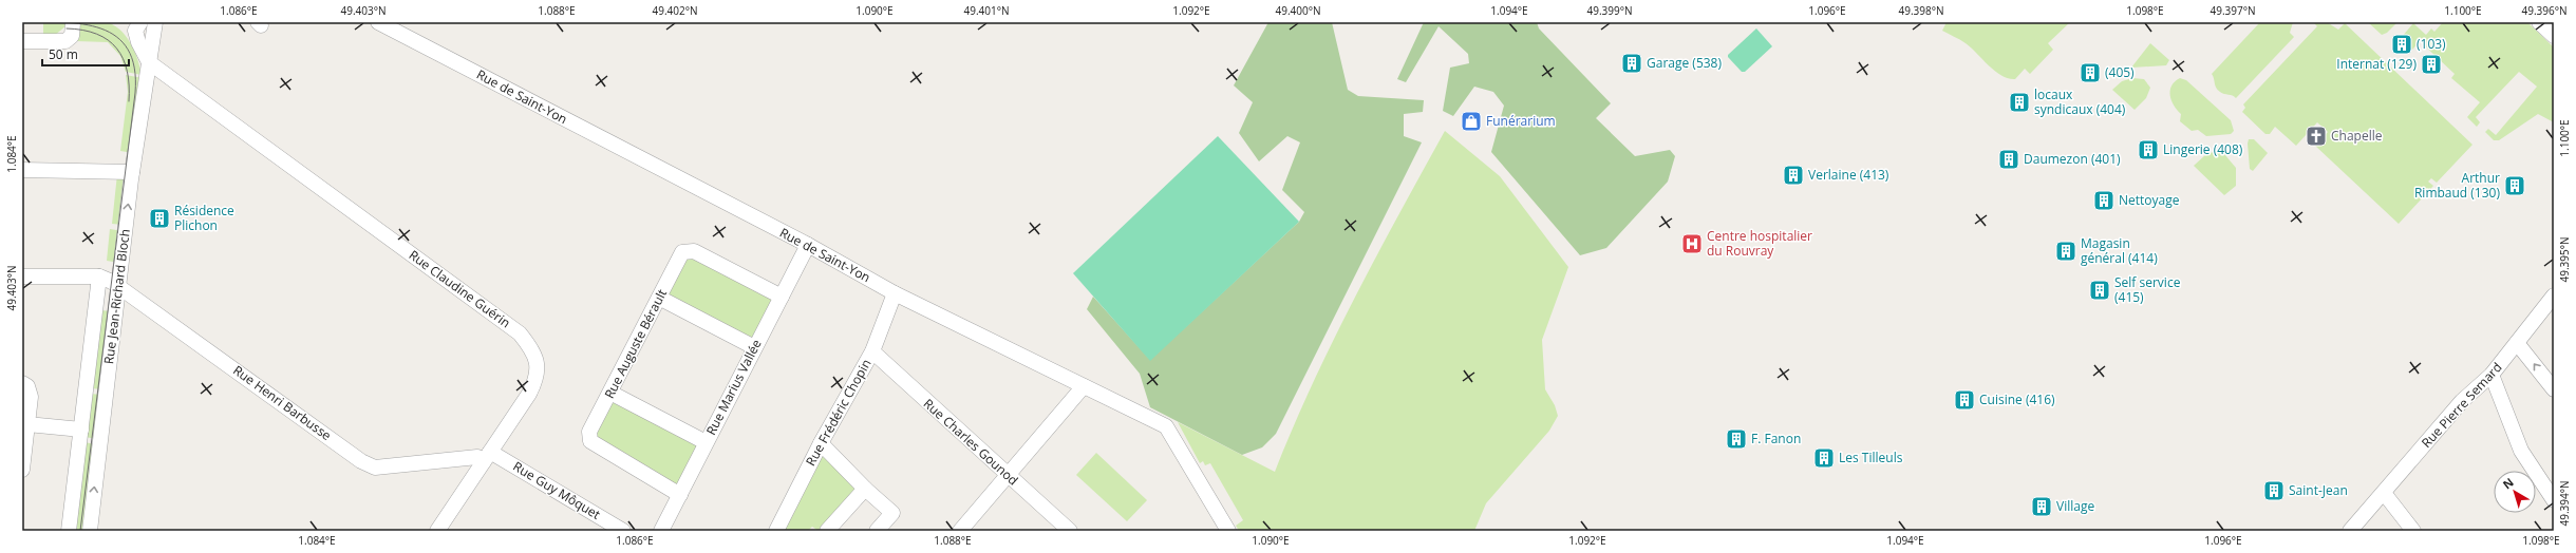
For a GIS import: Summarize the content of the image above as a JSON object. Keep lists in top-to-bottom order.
{
  "streets": {
    "street": [
      "Rue de Saint-Yon",
      "Rue Claudine Guérin",
      "Rue Jean-Richard Bloch",
      "Rue Auguste Bérault",
      "Rue Marius Vallée",
      "Rue Henri Barbusse",
      "Rue Pierre Semard",
      "Rue Frédéric Chopin",
      "Rue Charles Gounod",
      "Rue Guy Môquet"
    ]
  },
  "crossings": [
    ["Rue de Saint-Yon", "Rue Marius Vallée"],
    ["Rue de Saint-Yon", "Rue Frédéric Chopin"],
    ["Rue Claudine Guérin", "Rue Jean-Richard Bloch"],
    ["Rue Claudine Guérin", "Rue Henri Barbusse"],
    ["Rue Claudine Guérin", "Rue Guy Môquet"],
    ["Rue Jean-Richard Bloch", "Rue Henri Barbusse"],
    ["Rue Auguste Bérault", "Rue Marius Vallée"],
    ["Rue Henri Barbusse", "Rue Guy Môquet"],
    ["Rue Frédéric Chopin", "Rue Charles Gounod"]
  ],
  "places": {
    "building": [
      "(103)",
      "Garage (538)",
      "Internat (129)",
      "(405)",
      "locaux syndicaux (404)",
      "Lingerie (408)",
      "Daumezon (401)",
      "Verlaine (413)",
      "Arthur Rimbaud (130)",
      "Nettoyage",
      "Résidence Plichon",
      "Magasin général (414)",
      "Self service (415)",
      "Cuisine (416)",
      "F. Fanon",
      "Les Tilleuls",
      "Saint-Jean",
      "Village"
    ],
    "shop": ["Funérarium"],
    "church": ["Chapelle"],
    "hospital": ["Centre hospitalier du Rouvray"]
  },
  "scale_bar": "50 m",
  "north": "top left",
  "coordinates": [
    "1.086°E",
    "49.403°N",
    "1.088°E",
    "49.402°N",
    "1.090°E",
    "49.401°N",
    "1.092°E",
    "49.400°N",
    "1.094°E",
    "49.399°N",
    "1.096°E",
    "49.398°N",
    "1.098°E",
    "49.397°N",
    "1.100°E",
    "49.396°N",
    "1.084°E",
    "49.395°N",
    "49.394°N"
  ]
}
